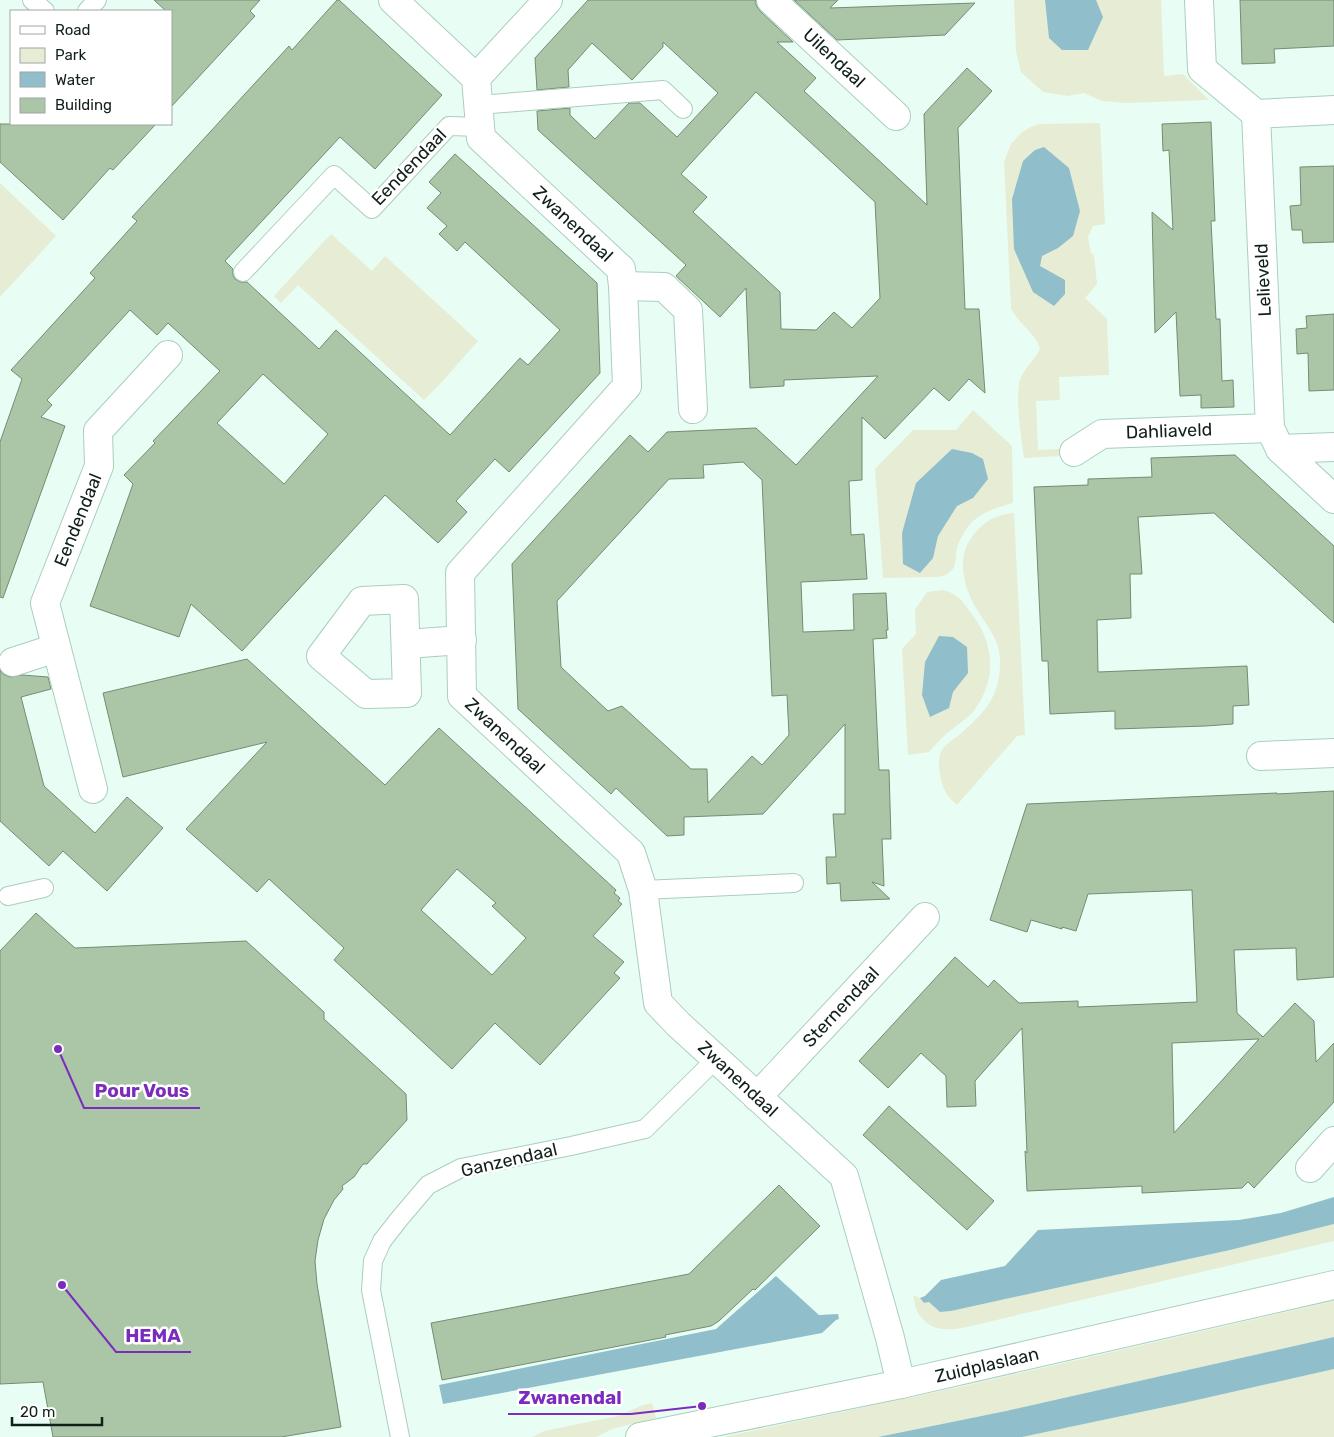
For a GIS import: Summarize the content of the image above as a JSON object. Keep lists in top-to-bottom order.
{
  "streets": {
    "street": [
      "Uilendaal",
      "Eendendaal",
      "Zwanendaal",
      "Lelieveld",
      "Dahliaveld",
      "Sternendaal",
      "Zuidplaslaan"
    ],
    "lane": ["Ganzendaal"]
  },
  "crossings": [
    ["Eendendaal", "Zwanendaal"],
    ["Zwanendaal", "Sternendaal"],
    ["Zwanendaal", "Ganzendaal"],
    ["Zwanendaal", "Zuidplaslaan"],
    ["Lelieveld", "Dahliaveld"]
  ],
  "places": ["Pour Vous", "HEMA", "Zwanendal"],
  "legend": [
    "Road",
    "Park",
    "Water",
    "Building"
  ],
  "scale_bar": "20 m"
}
